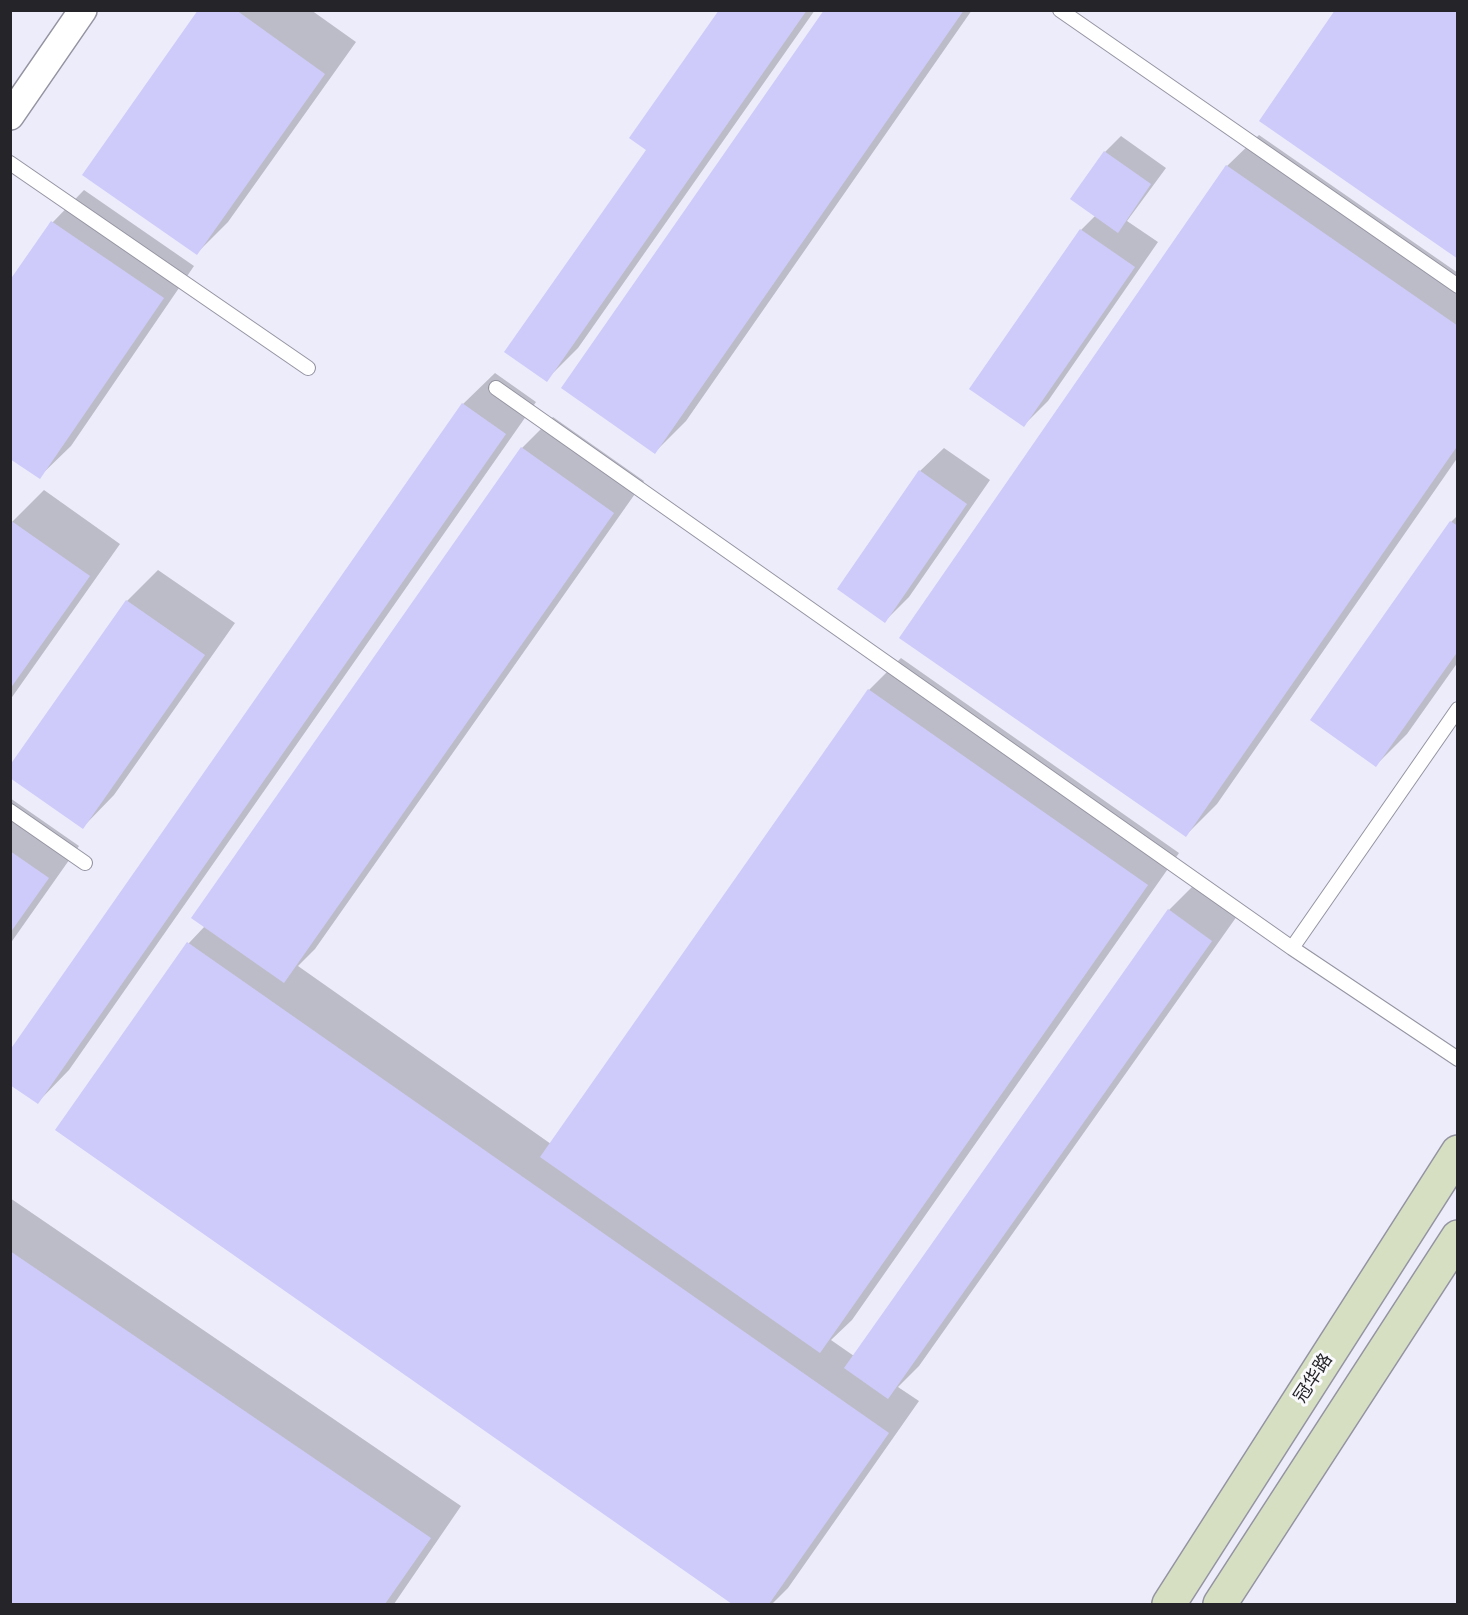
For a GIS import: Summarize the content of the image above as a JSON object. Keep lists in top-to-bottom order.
{
  "streets": {
    "main road": ["冠华路"]
  }
}
